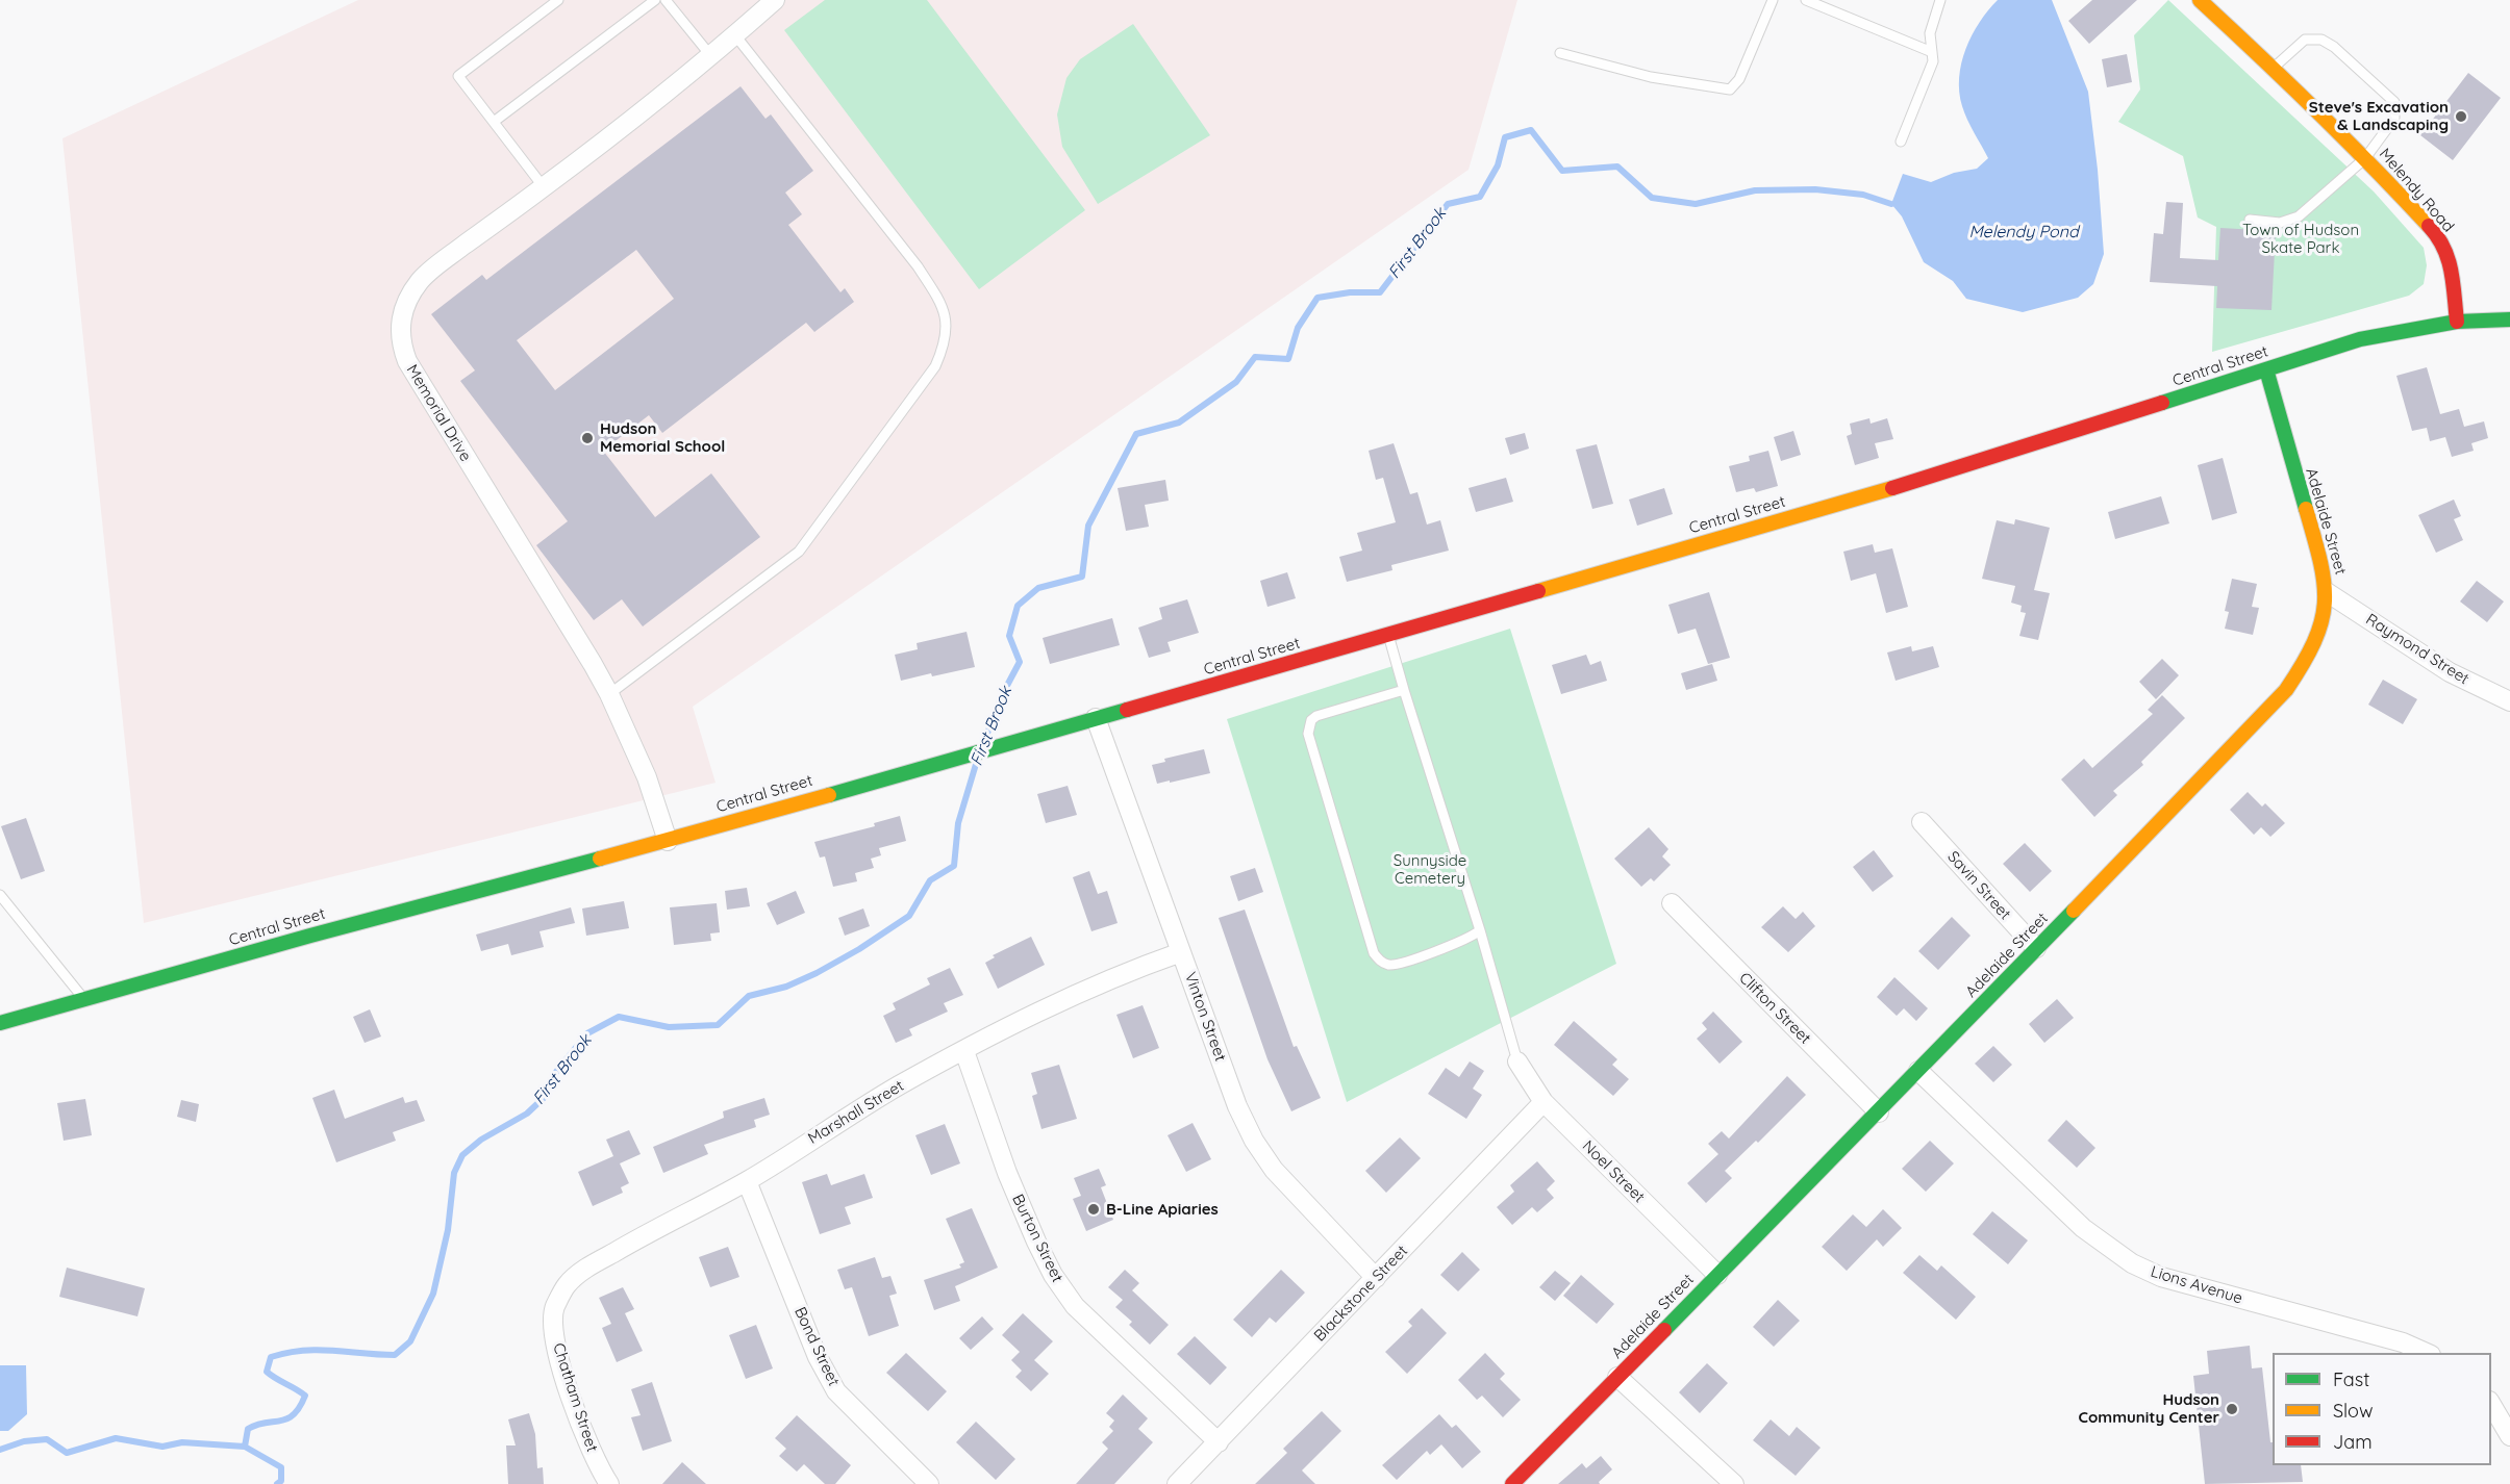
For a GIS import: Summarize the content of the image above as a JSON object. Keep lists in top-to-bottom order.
{
  "streets": {
    "street": [
      "Melendy Road",
      "Central Street",
      "Memorial Drive",
      "Adelaide Street",
      "Raymond Street",
      "Savin Street",
      "Clifton Street",
      "Vinton Street",
      "Marshall Street",
      "Noel Street",
      "Burton Street",
      "Lions Avenue",
      "Blackstone Street",
      "Bond Street",
      "Chatham Street"
    ]
  },
  "crossings": [
    ["Melendy Road", "Central Street"],
    ["Central Street", "Memorial Drive"],
    ["Central Street", "Adelaide Street"],
    ["Central Street", "Vinton Street"],
    ["Adelaide Street", "Raymond Street"],
    ["Adelaide Street", "Savin Street"],
    ["Adelaide Street", "Clifton Street"],
    ["Adelaide Street", "Noel Street"],
    ["Adelaide Street", "Lions Avenue"],
    ["Vinton Street", "Marshall Street"],
    ["Vinton Street", "Blackstone Street"],
    ["Marshall Street", "Burton Street"],
    ["Marshall Street", "Bond Street"],
    ["Marshall Street", "Chatham Street"],
    ["Noel Street", "Blackstone Street"],
    ["Burton Street", "Blackstone Street"]
  ],
  "water": ["Melendy Pond", "First Brook"],
  "parks": ["Town of Hudson Skate Park", "Sunnyside Cemetery"],
  "places": [
    "Steve's Excavation & Landscaping",
    "Hudson Memorial School",
    "B-Line Apiaries",
    "Hudson Community Center"
  ],
  "legend": ["Fast", "Slow", "Jam"]
}
